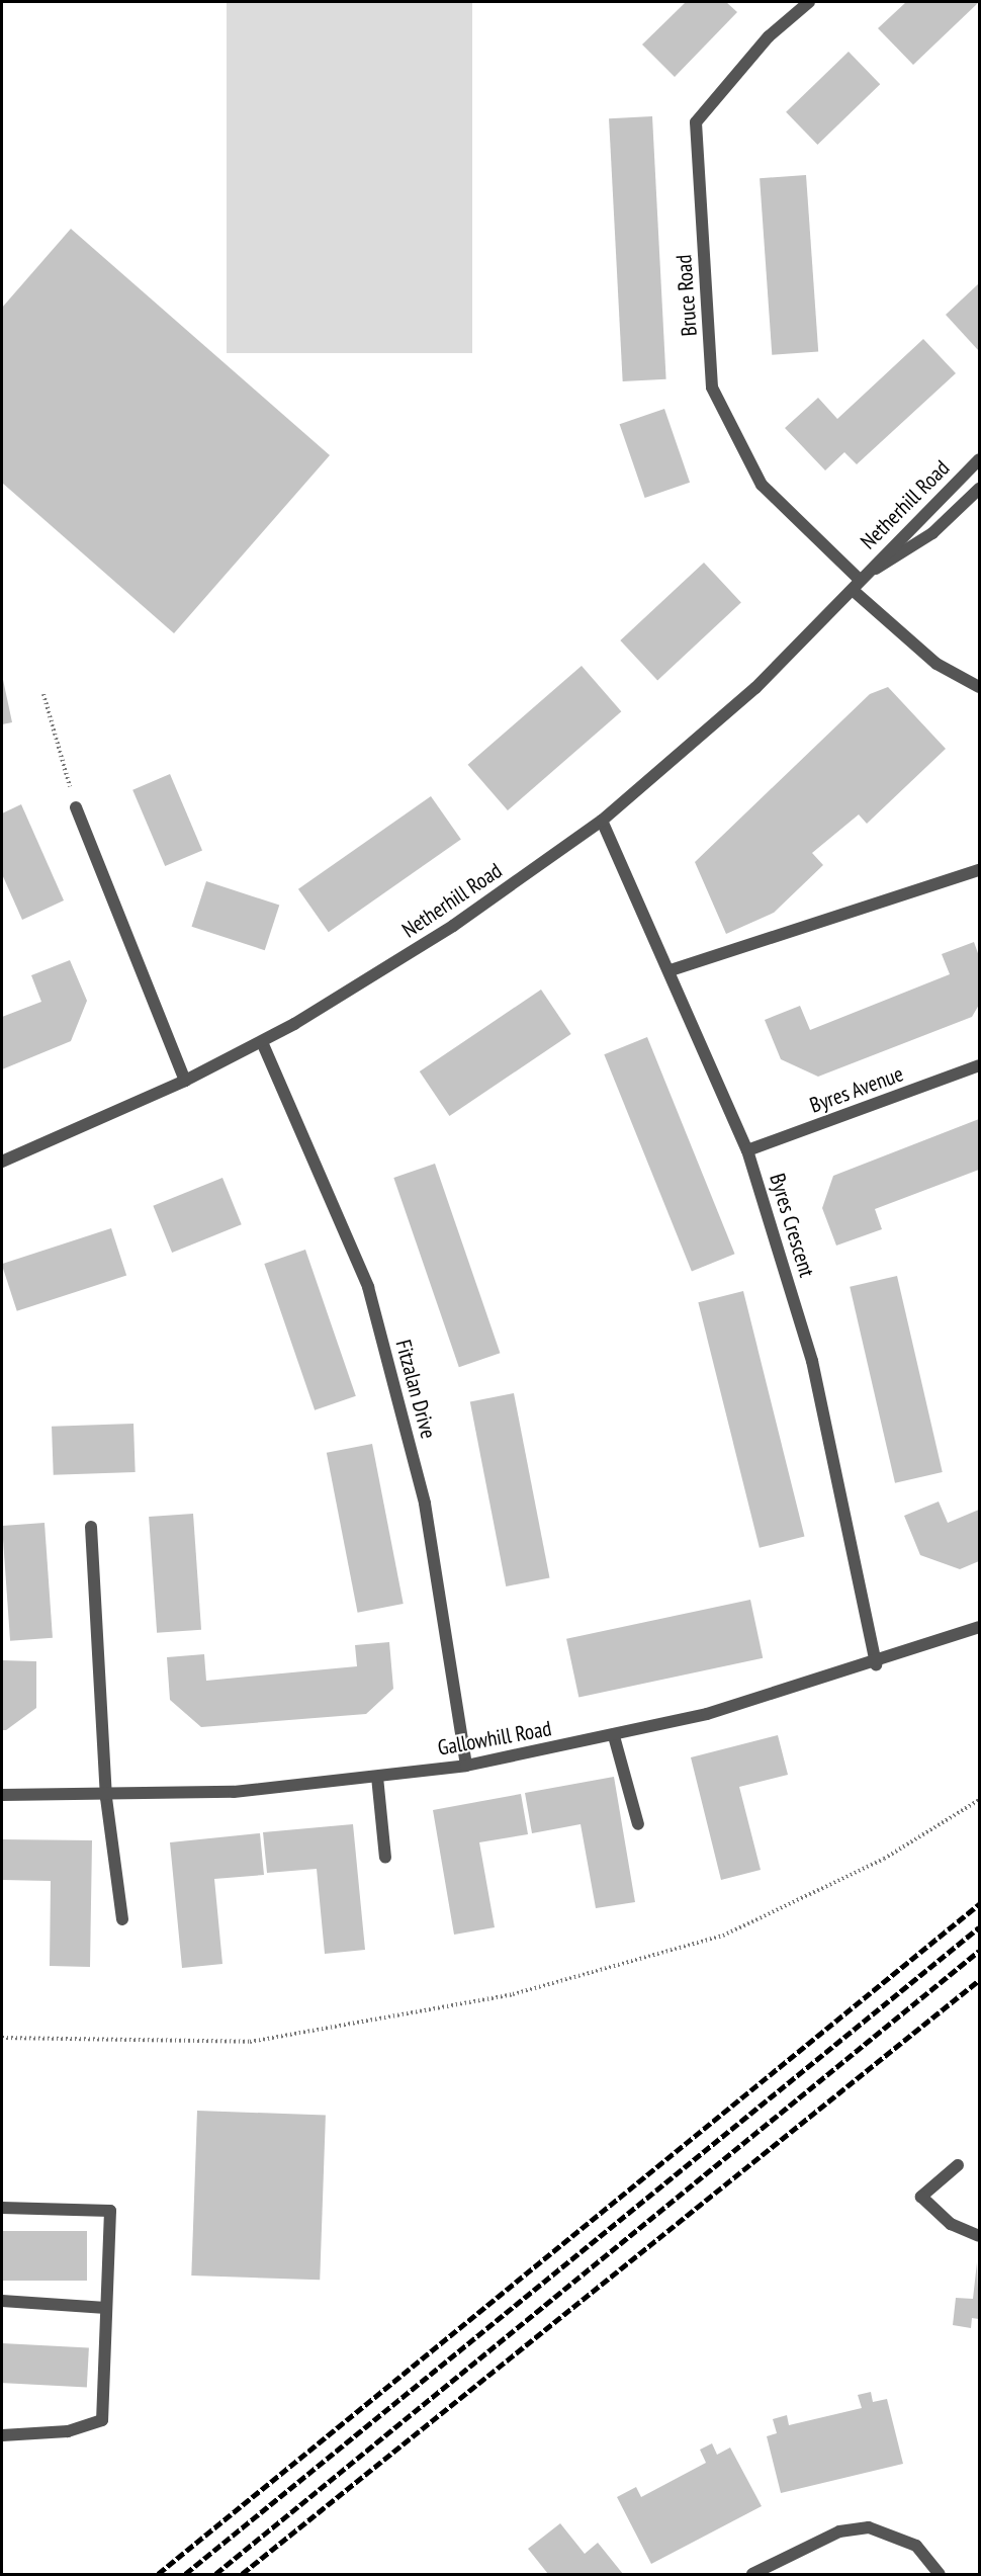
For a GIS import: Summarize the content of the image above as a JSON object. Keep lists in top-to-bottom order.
{
  "streets": {
    "street": [
      "Bruce Road",
      "Netherhill Road",
      "Byres Avenue",
      "Byres Crescent",
      "Fitzalan Drive",
      "Gallowhill Road"
    ]
  },
  "crossings": [
    ["Bruce Road", "Netherhill Road"],
    ["Netherhill Road", "Byres Crescent"],
    ["Netherhill Road", "Fitzalan Drive"],
    ["Byres Avenue", "Byres Crescent"],
    ["Byres Crescent", "Gallowhill Road"],
    ["Fitzalan Drive", "Gallowhill Road"]
  ]
}
